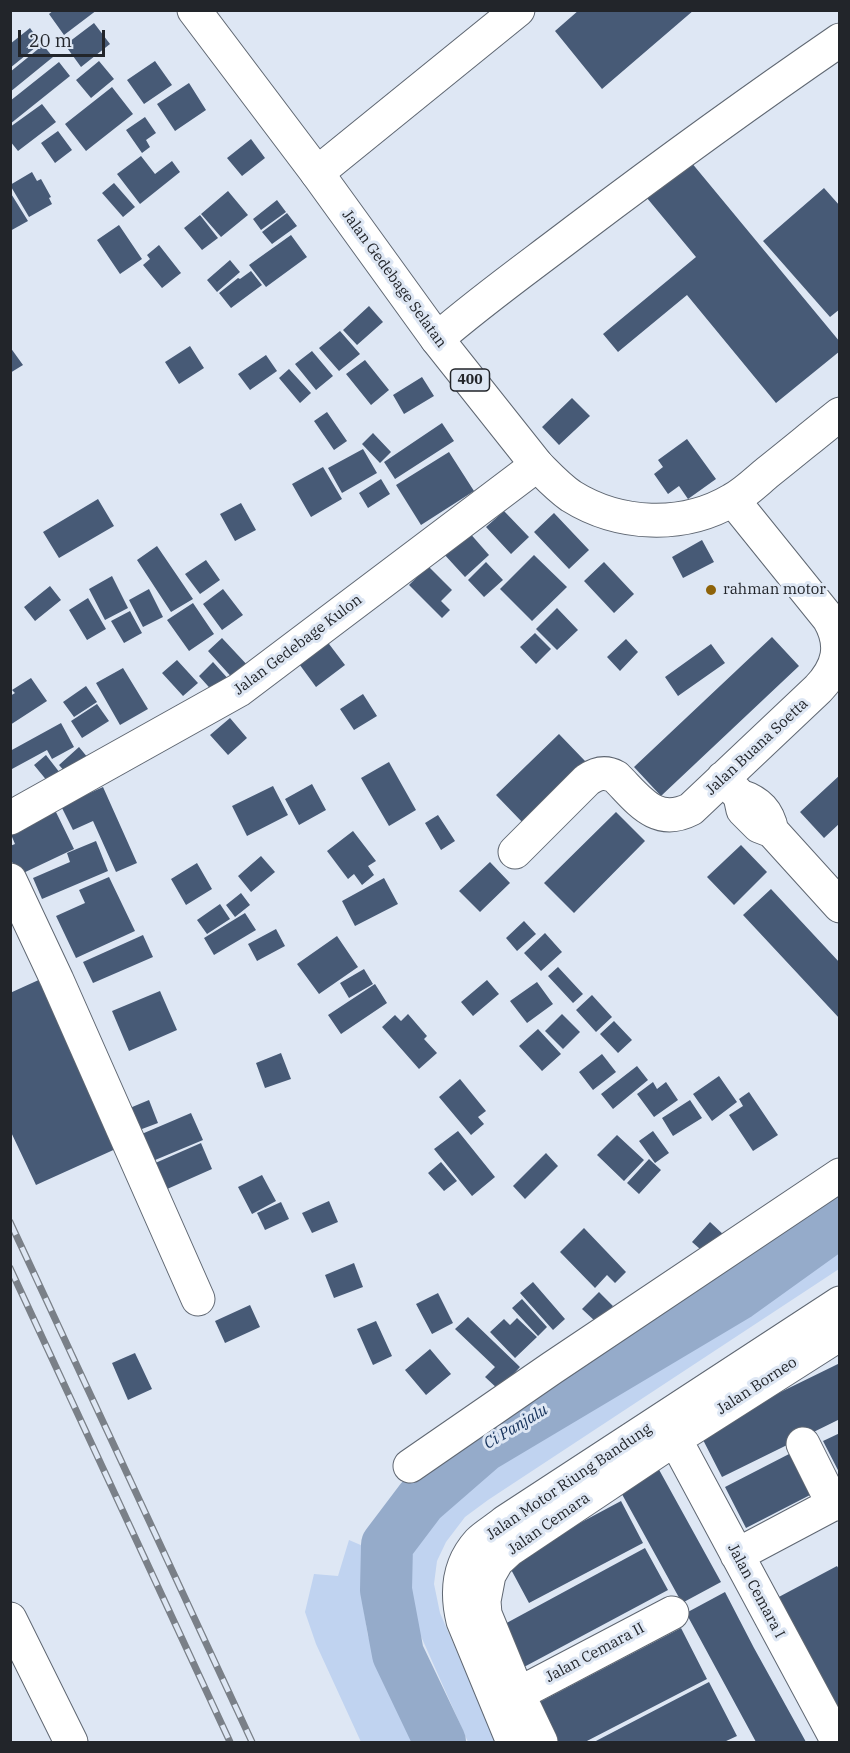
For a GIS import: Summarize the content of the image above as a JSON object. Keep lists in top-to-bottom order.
{
  "streets": {
    "street": [
      "Jalan Gedebage Selatan",
      "400",
      "Jalan Gedebage Kulon",
      "Jalan Buana Soetta",
      "Jalan Borneo",
      "Jalan Motor Riung Bandung",
      "Jalan Cemara",
      "Jalan Cemara I",
      "Jalan Cemara II"
    ]
  },
  "crossings": [
    ["Jalan Gedebage Selatan", "Jalan Gedebage Kulon"],
    ["Jalan Gedebage Selatan", "Jalan Buana Soetta"],
    ["Jalan Borneo", "Jalan Cemara"],
    ["Jalan Borneo", "Jalan Cemara I"],
    ["Jalan Cemara", "Jalan Cemara I"],
    ["Jalan Cemara", "Jalan Cemara II"]
  ],
  "water": ["Ci Panjalu"],
  "places": ["rahman motor"],
  "scale_bar": "20 m"
}
